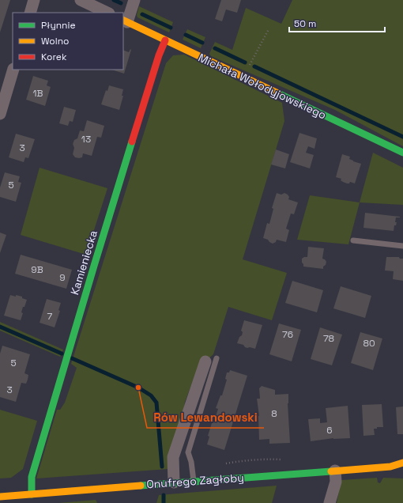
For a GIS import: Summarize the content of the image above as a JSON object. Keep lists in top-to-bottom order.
{
  "streets": {
    "street": ["Michała Wołodyjowskiego", "Kamieniecka", "Onufrego Zagłoby"]
  },
  "crossings": [
    ["Michała Wołodyjowskiego", "Kamieniecka"],
    ["Kamieniecka", "Onufrego Zagłoby"]
  ],
  "places": ["Rów Lewandowski"],
  "house_numbers": [
    "1B",
    "13",
    "3",
    "5",
    "9B",
    "9",
    "7",
    "76",
    "78",
    "80",
    "5",
    "3",
    "8",
    "6"
  ],
  "legend": ["Płynnie", "Wolno", "Korek"],
  "scale_bar": "50 m"
}
